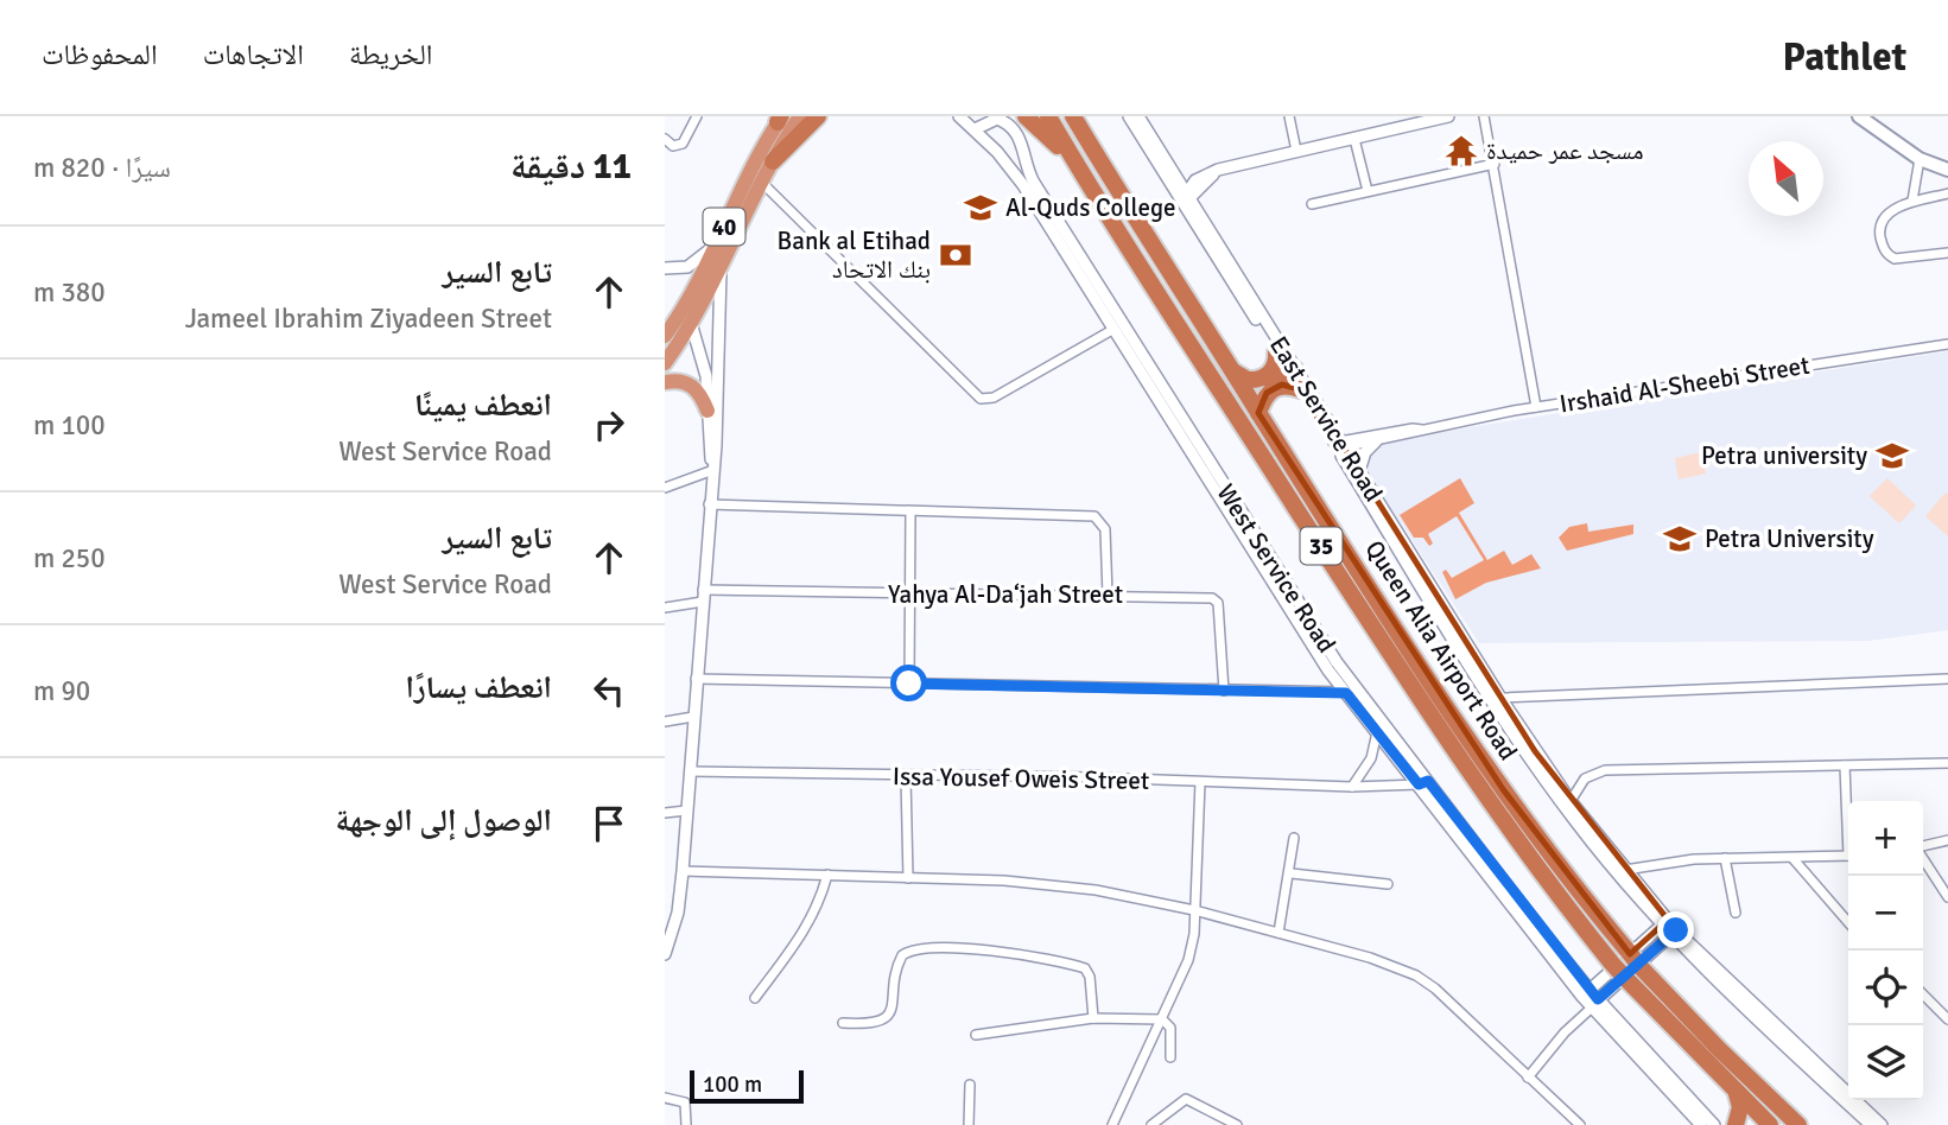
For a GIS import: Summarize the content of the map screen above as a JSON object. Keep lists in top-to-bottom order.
{
  "streets": {
    "highway": ["40", "35", "Queen Alia Airport Road"],
    "street": [
      "Irshaid Al-Sheebi Street",
      "East Service Road",
      "West Service Road",
      "Yahya Al-Da‘jah Street",
      "Issa Yousef Oweis Street"
    ]
  },
  "crossings": [
    ["Irshaid Al-Sheebi Street", "East Service Road"],
    ["West Service Road", "Issa Yousef Oweis Street"]
  ],
  "places": {
    "temple": ["مسجد عمر حميدة"],
    "school or university": ["Al-Quds College", "Petra university", "Petra University"],
    "bank": ["Bank al Etihad بنك الاتحاد"]
  },
  "scale_bar": "100 m",
  "north": "top left",
  "page": {
    "header": "Pathlet",
    "nav": ["الخريطة", "الاتجاهات", "المحفوظات"],
    "heading": ["11 دقيقة", "سيرًا · 820 m"],
    "list": [
      ["تابع السير", "Jameel Ibrahim Ziyadeen Street", "380 m"],
      ["انعطف يمينًا", "West Service Road", "100 m"],
      ["تابع السير", "West Service Road", "250 m"],
      ["انعطف يسارًا", "90 m"],
      "الوصول إلى الوجهة"
    ],
    "map_buttons": ["+", "−"],
    "scale": "100 m"
  }
}
